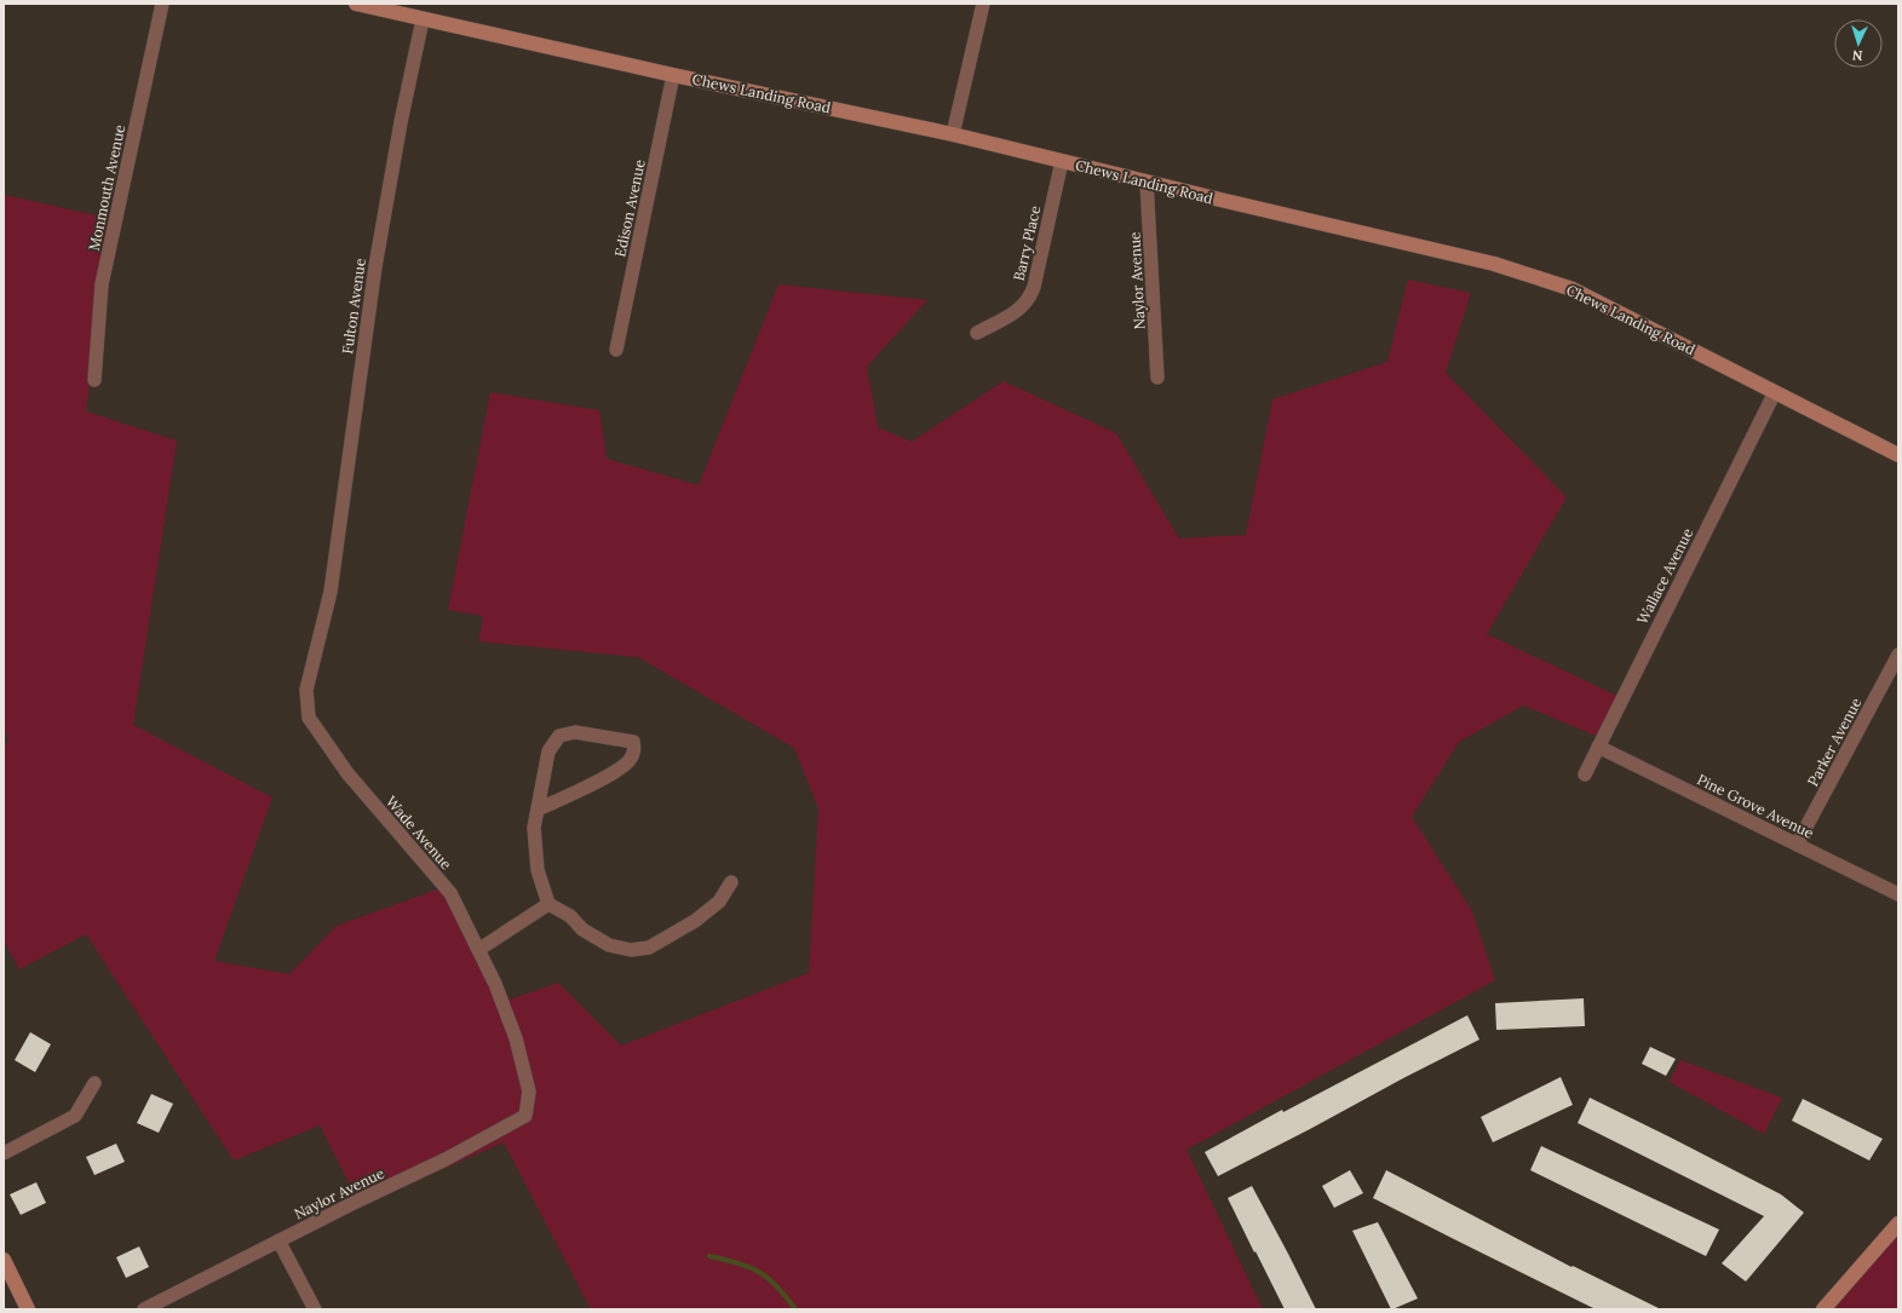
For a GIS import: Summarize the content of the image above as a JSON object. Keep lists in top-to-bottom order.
{
  "streets": {
    "street": [
      "Chews Landing Road",
      "Monmouth Avenue",
      "Edison Avenue",
      "Barry Place",
      "Naylor Avenue",
      "Fulton Avenue",
      "Wallace Avenue",
      "Parker Avenue",
      "Pine Grove Avenue",
      "Wade Avenue"
    ]
  },
  "crossings": [
    ["Chews Landing Road", "Edison Avenue"],
    ["Chews Landing Road", "Barry Place"],
    ["Chews Landing Road", "Naylor Avenue"],
    ["Chews Landing Road", "Fulton Avenue"],
    ["Chews Landing Road", "Wallace Avenue"],
    ["Naylor Avenue", "Wade Avenue"],
    ["Fulton Avenue", "Wade Avenue"],
    ["Wallace Avenue", "Pine Grove Avenue"],
    ["Parker Avenue", "Pine Grove Avenue"]
  ],
  "north": "bottom"
}
